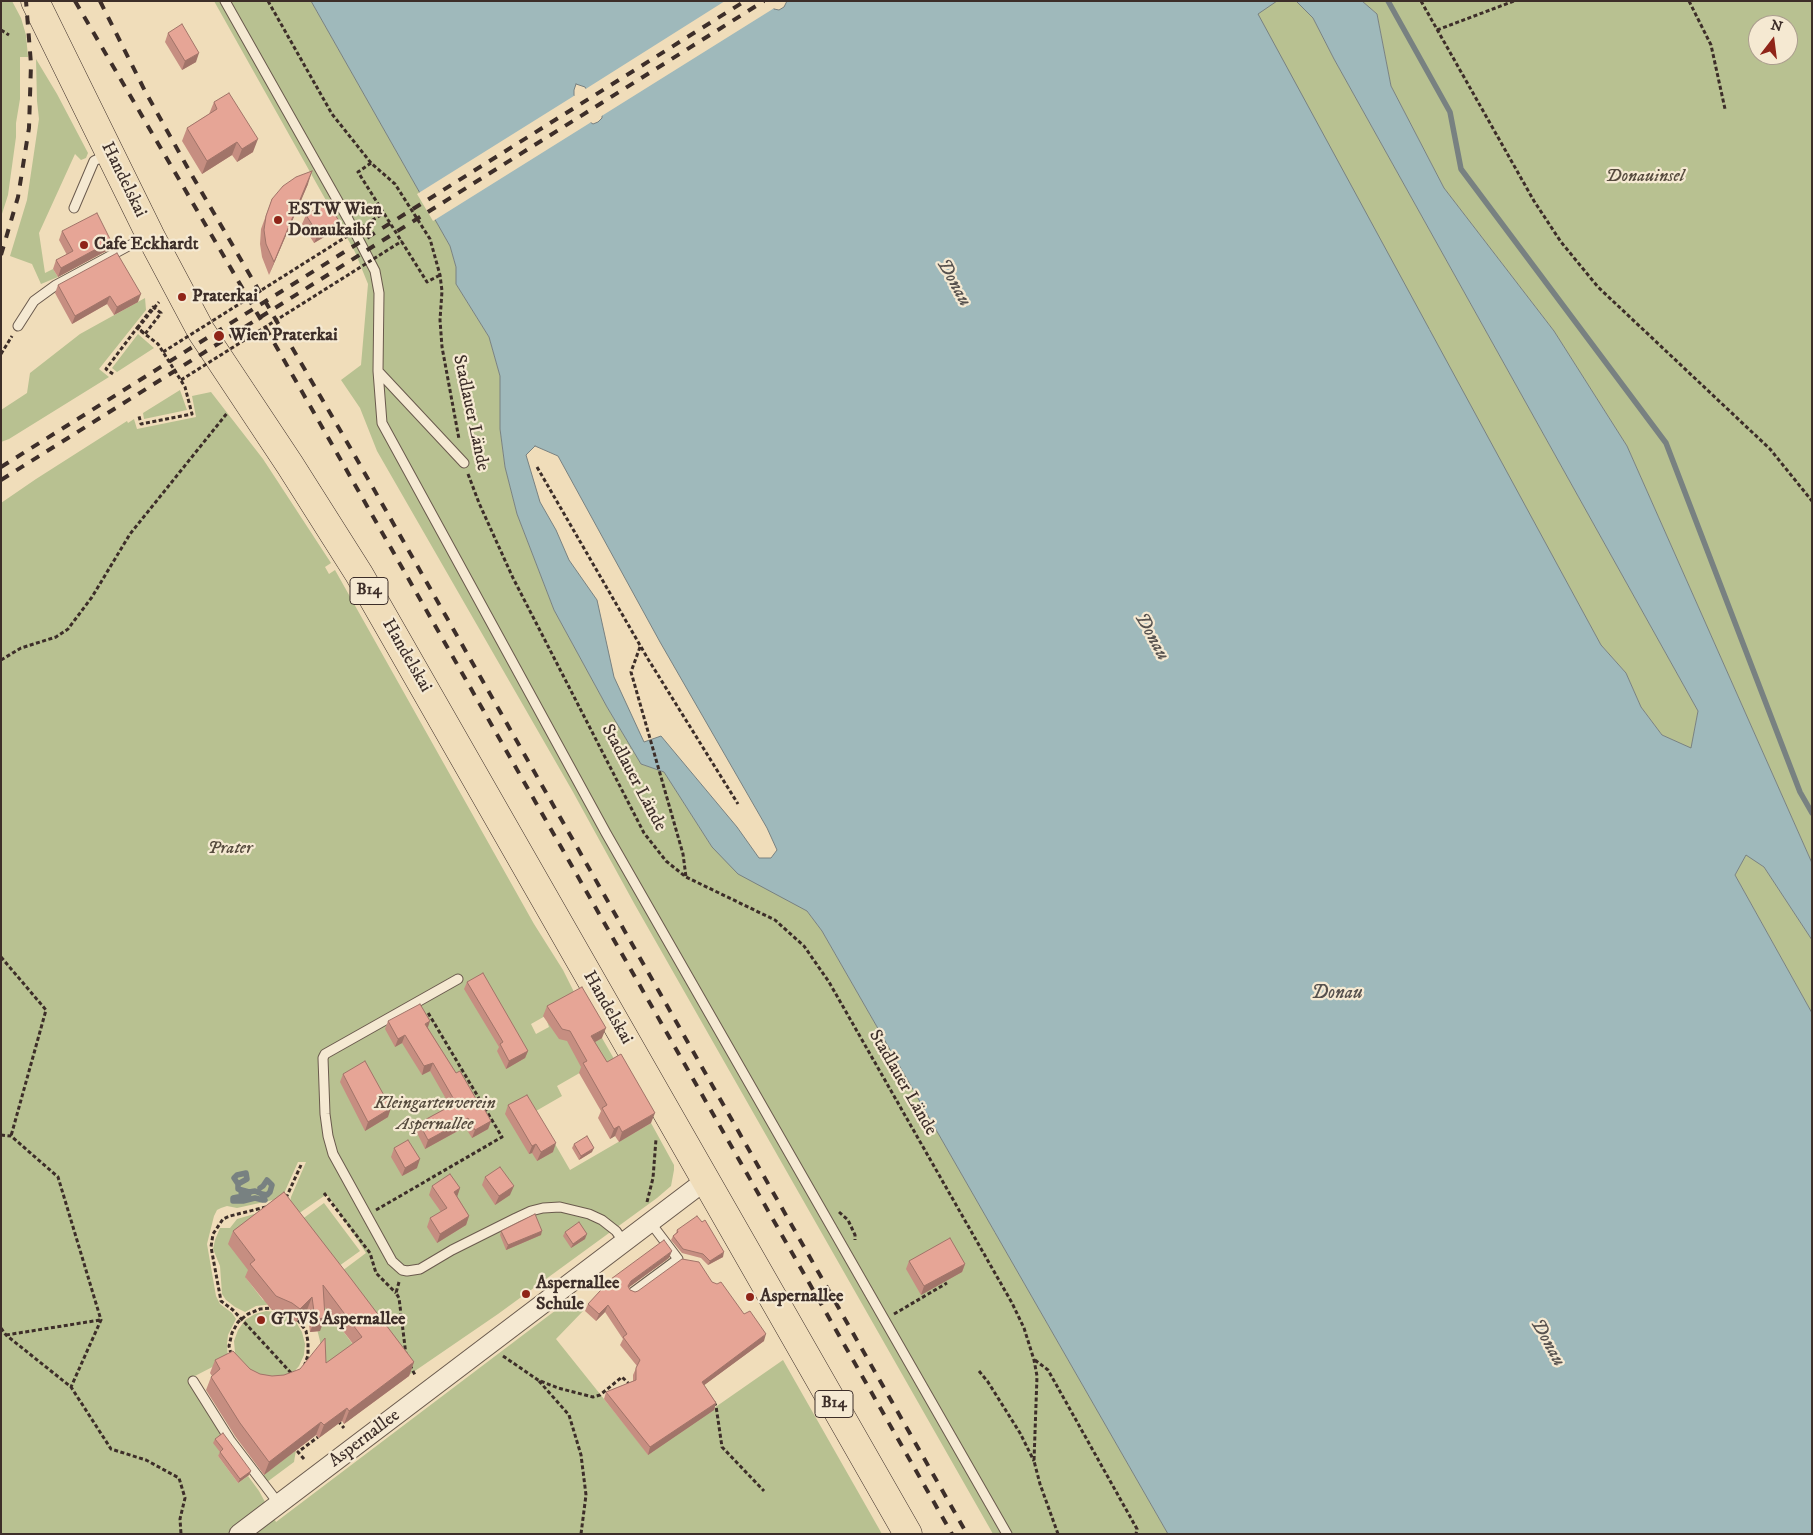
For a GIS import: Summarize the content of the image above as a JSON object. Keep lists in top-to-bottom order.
{
  "streets": {
    "main road": ["Handelskai", "B14"],
    "street": ["Aspernallee"],
    "path": ["Stadlauer Lände"]
  },
  "crossings": [
    ["Handelskai", "B14"],
    ["Handelskai", "Aspernallee"],
    ["B14", "Aspernallee"]
  ],
  "water": ["Donau"],
  "parks": ["Donauinsel", "Prater", "Kleingartenverein Aspernallee"],
  "places": [
    "ESTW Wien Donaukaibf",
    "Cafe Eckhardt",
    "Praterkai",
    "Wien Praterkai",
    "Aspernallee Schule",
    "Aspernallee",
    "GTVS Aspernallee"
  ],
  "north": "top"
}
